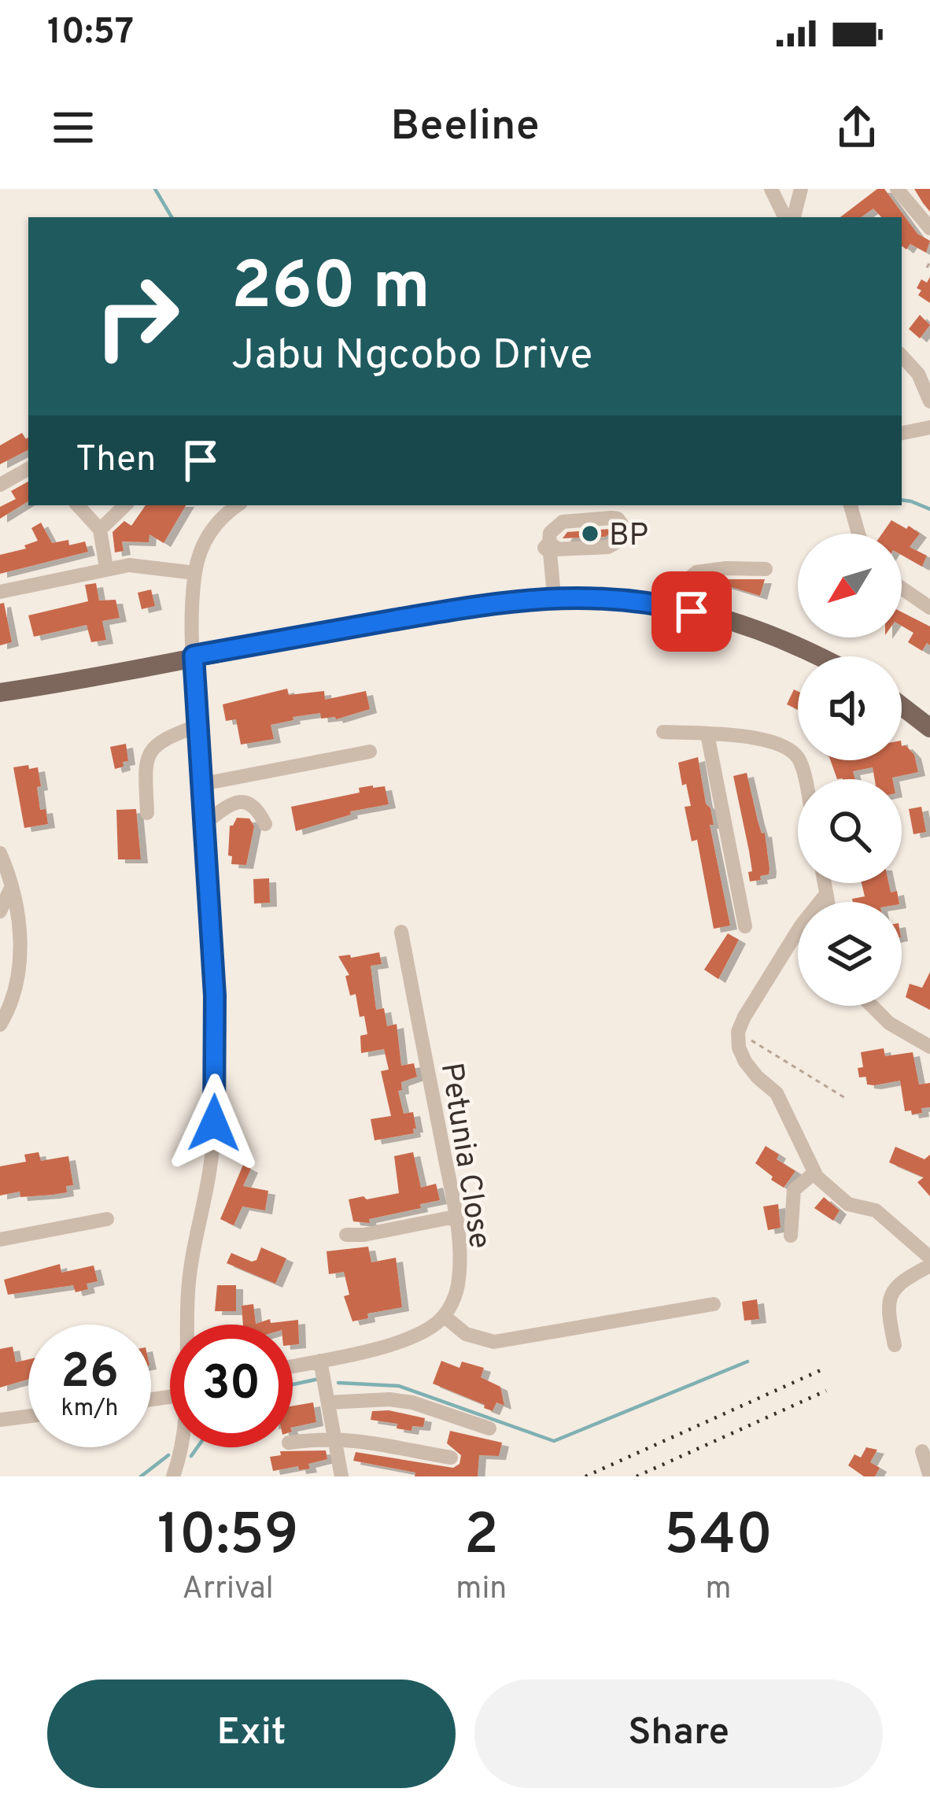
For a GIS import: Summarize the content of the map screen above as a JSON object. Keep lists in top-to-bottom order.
{
  "streets": {
    "street": ["Petunia Close"]
  },
  "places": ["BP"],
  "north": "bottom left",
  "page": {
    "status": "10:57",
    "header": "Beeline",
    "turn": ["260 m", "Jabu Ngcobo Drive"],
    "then": "Then",
    "speed": "26 km/h",
    "limit": "30",
    "eta": [
      "10:59",
      "Arrival",
      "2",
      "min",
      "540",
      "m"
    ],
    "buttons": ["Exit", "Share"]
  }
}
